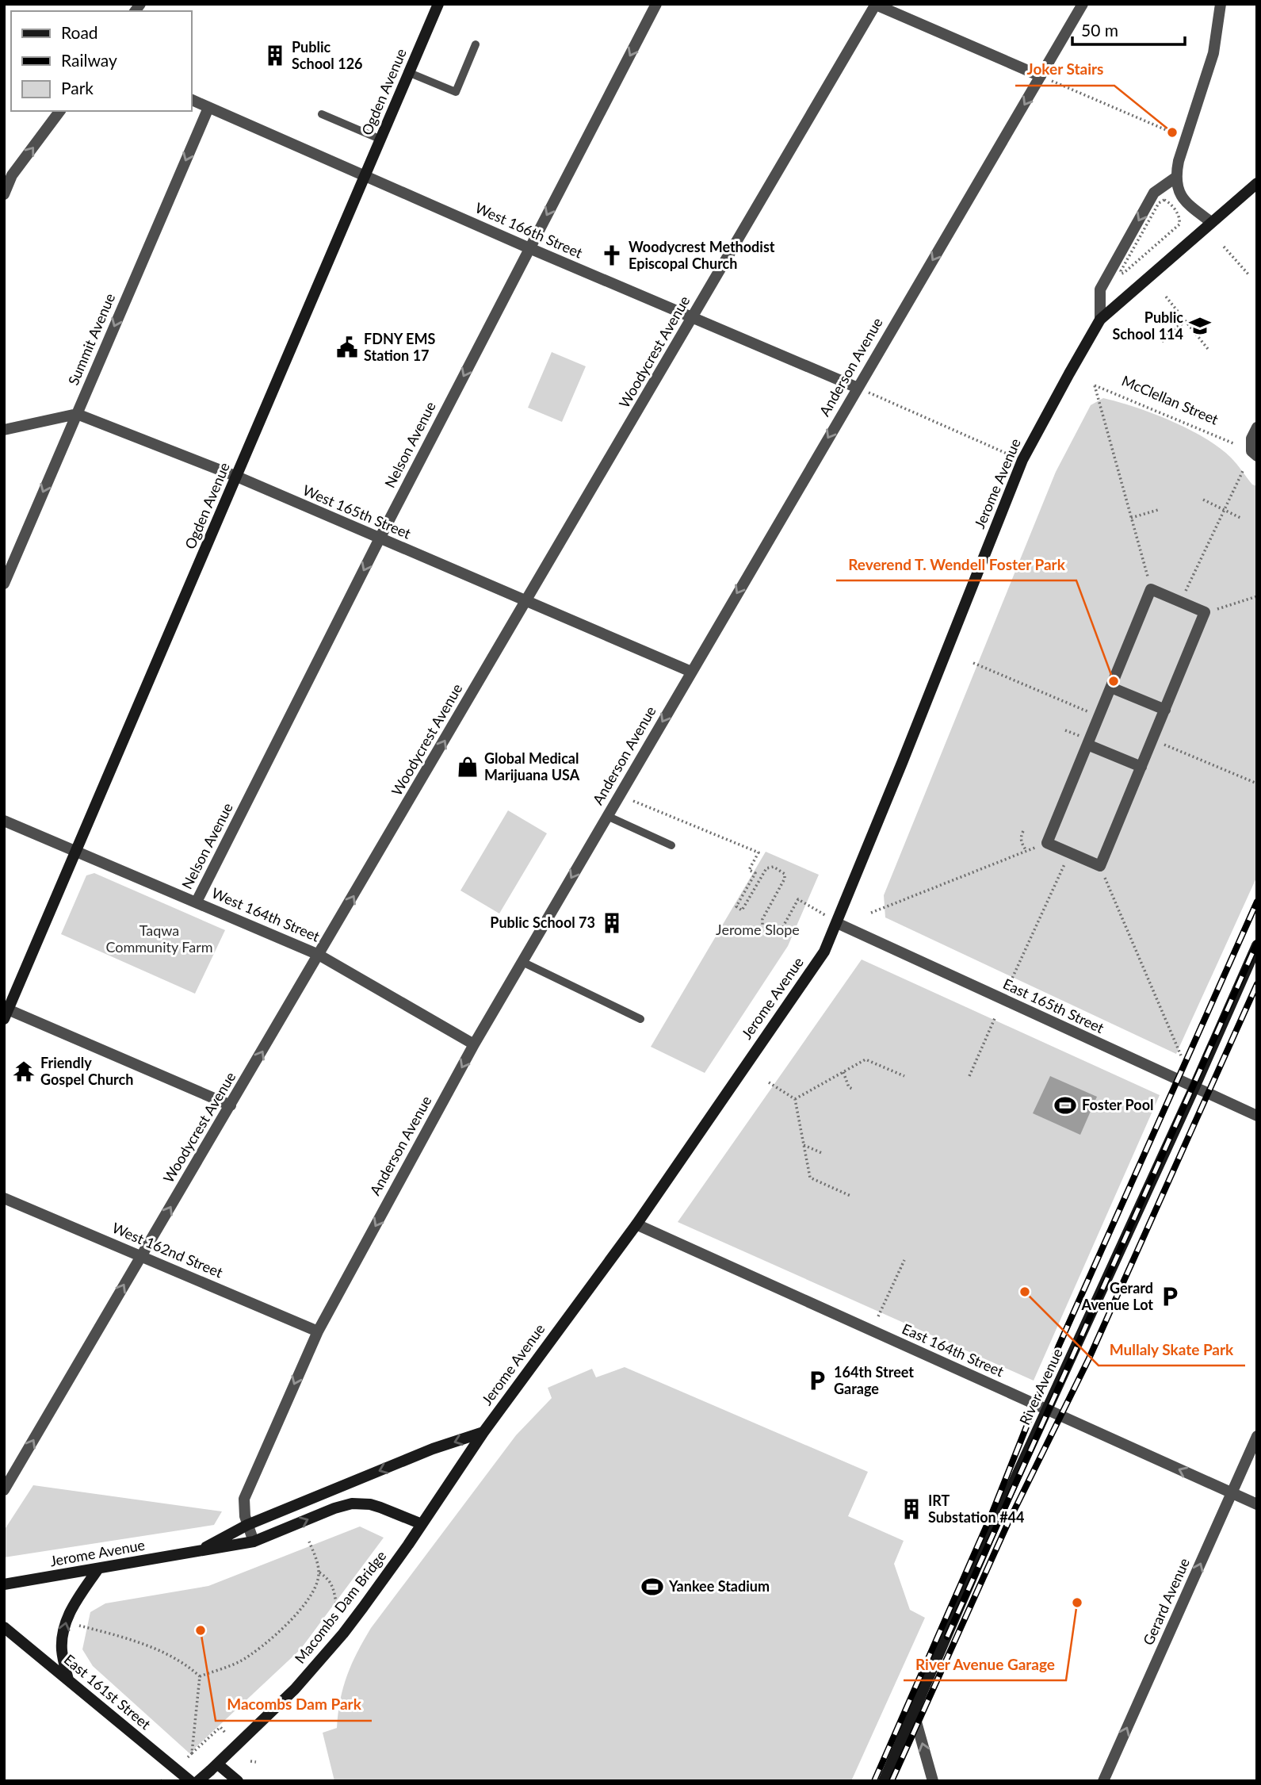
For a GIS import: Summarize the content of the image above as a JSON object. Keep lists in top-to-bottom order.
{
  "streets": {
    "main road": [
      "Ogden Avenue",
      "Jerome Avenue",
      "River Avenue",
      "Macombs Dam Bridge",
      "East 161st Street"
    ],
    "street": [
      "West 166th Street",
      "Summit Avenue",
      "Woodycrest Avenue",
      "Anderson Avenue",
      "Nelson Avenue",
      "West 165th Street",
      "West 164th Street",
      "East 165th Street",
      "West 162nd Street",
      "East 164th Street",
      "Gerard Avenue"
    ],
    "path": ["McClellan Street"]
  },
  "crossings": [
    ["Ogden Avenue", "West 166th Street"],
    ["Ogden Avenue", "West 165th Street"],
    ["Ogden Avenue", "West 164th Street"],
    ["West 166th Street", "Summit Avenue"],
    ["West 166th Street", "Woodycrest Avenue"],
    ["West 166th Street", "Anderson Avenue"],
    ["West 166th Street", "Nelson Avenue"],
    ["Summit Avenue", "West 165th Street"],
    ["Woodycrest Avenue", "West 165th Street"],
    ["Woodycrest Avenue", "West 164th Street"],
    ["Woodycrest Avenue", "West 162nd Street"],
    ["Anderson Avenue", "Jerome Avenue"],
    ["Anderson Avenue", "West 165th Street"],
    ["Anderson Avenue", "West 164th Street"],
    ["Anderson Avenue", "West 162nd Street"],
    ["Nelson Avenue", "West 165th Street"],
    ["Nelson Avenue", "West 164th Street"],
    ["Jerome Avenue", "East 165th Street"],
    ["Jerome Avenue", "East 164th Street"],
    ["Jerome Avenue", "Macombs Dam Bridge"],
    ["East 165th Street", "River Avenue"],
    ["East 164th Street", "River Avenue"],
    ["East 164th Street", "Gerard Avenue"]
  ],
  "one_way": [
    "Summit Avenue",
    "Woodycrest Avenue",
    "Anderson Avenue",
    "Nelson Avenue",
    "Gerard Avenue"
  ],
  "parks": ["Jerome Slope", "Taqwa Community Farm"],
  "places": {
    "building": ["Public School 126", "Public School 73", "IRT Substation #44"],
    "other": [
      "Joker Stairs",
      "Reverend T. Wendell Foster Park",
      "Mullaly Skate Park",
      "River Avenue Garage",
      "Macombs Dam Park"
    ],
    "church": ["Woodycrest Methodist Episcopal Church"],
    "school or university": ["Public School 114"],
    "public building": ["FDNY EMS Station 17"],
    "shop": ["Global Medical Marijuana USA"],
    "temple": ["Friendly Gospel Church"],
    "sports": ["Foster Pool", "Yankee Stadium"],
    "parking": ["Gerard Avenue Lot", "164th Street Garage"]
  },
  "legend": ["Road", "Railway", "Park"],
  "scale_bar": "50 m"
}
